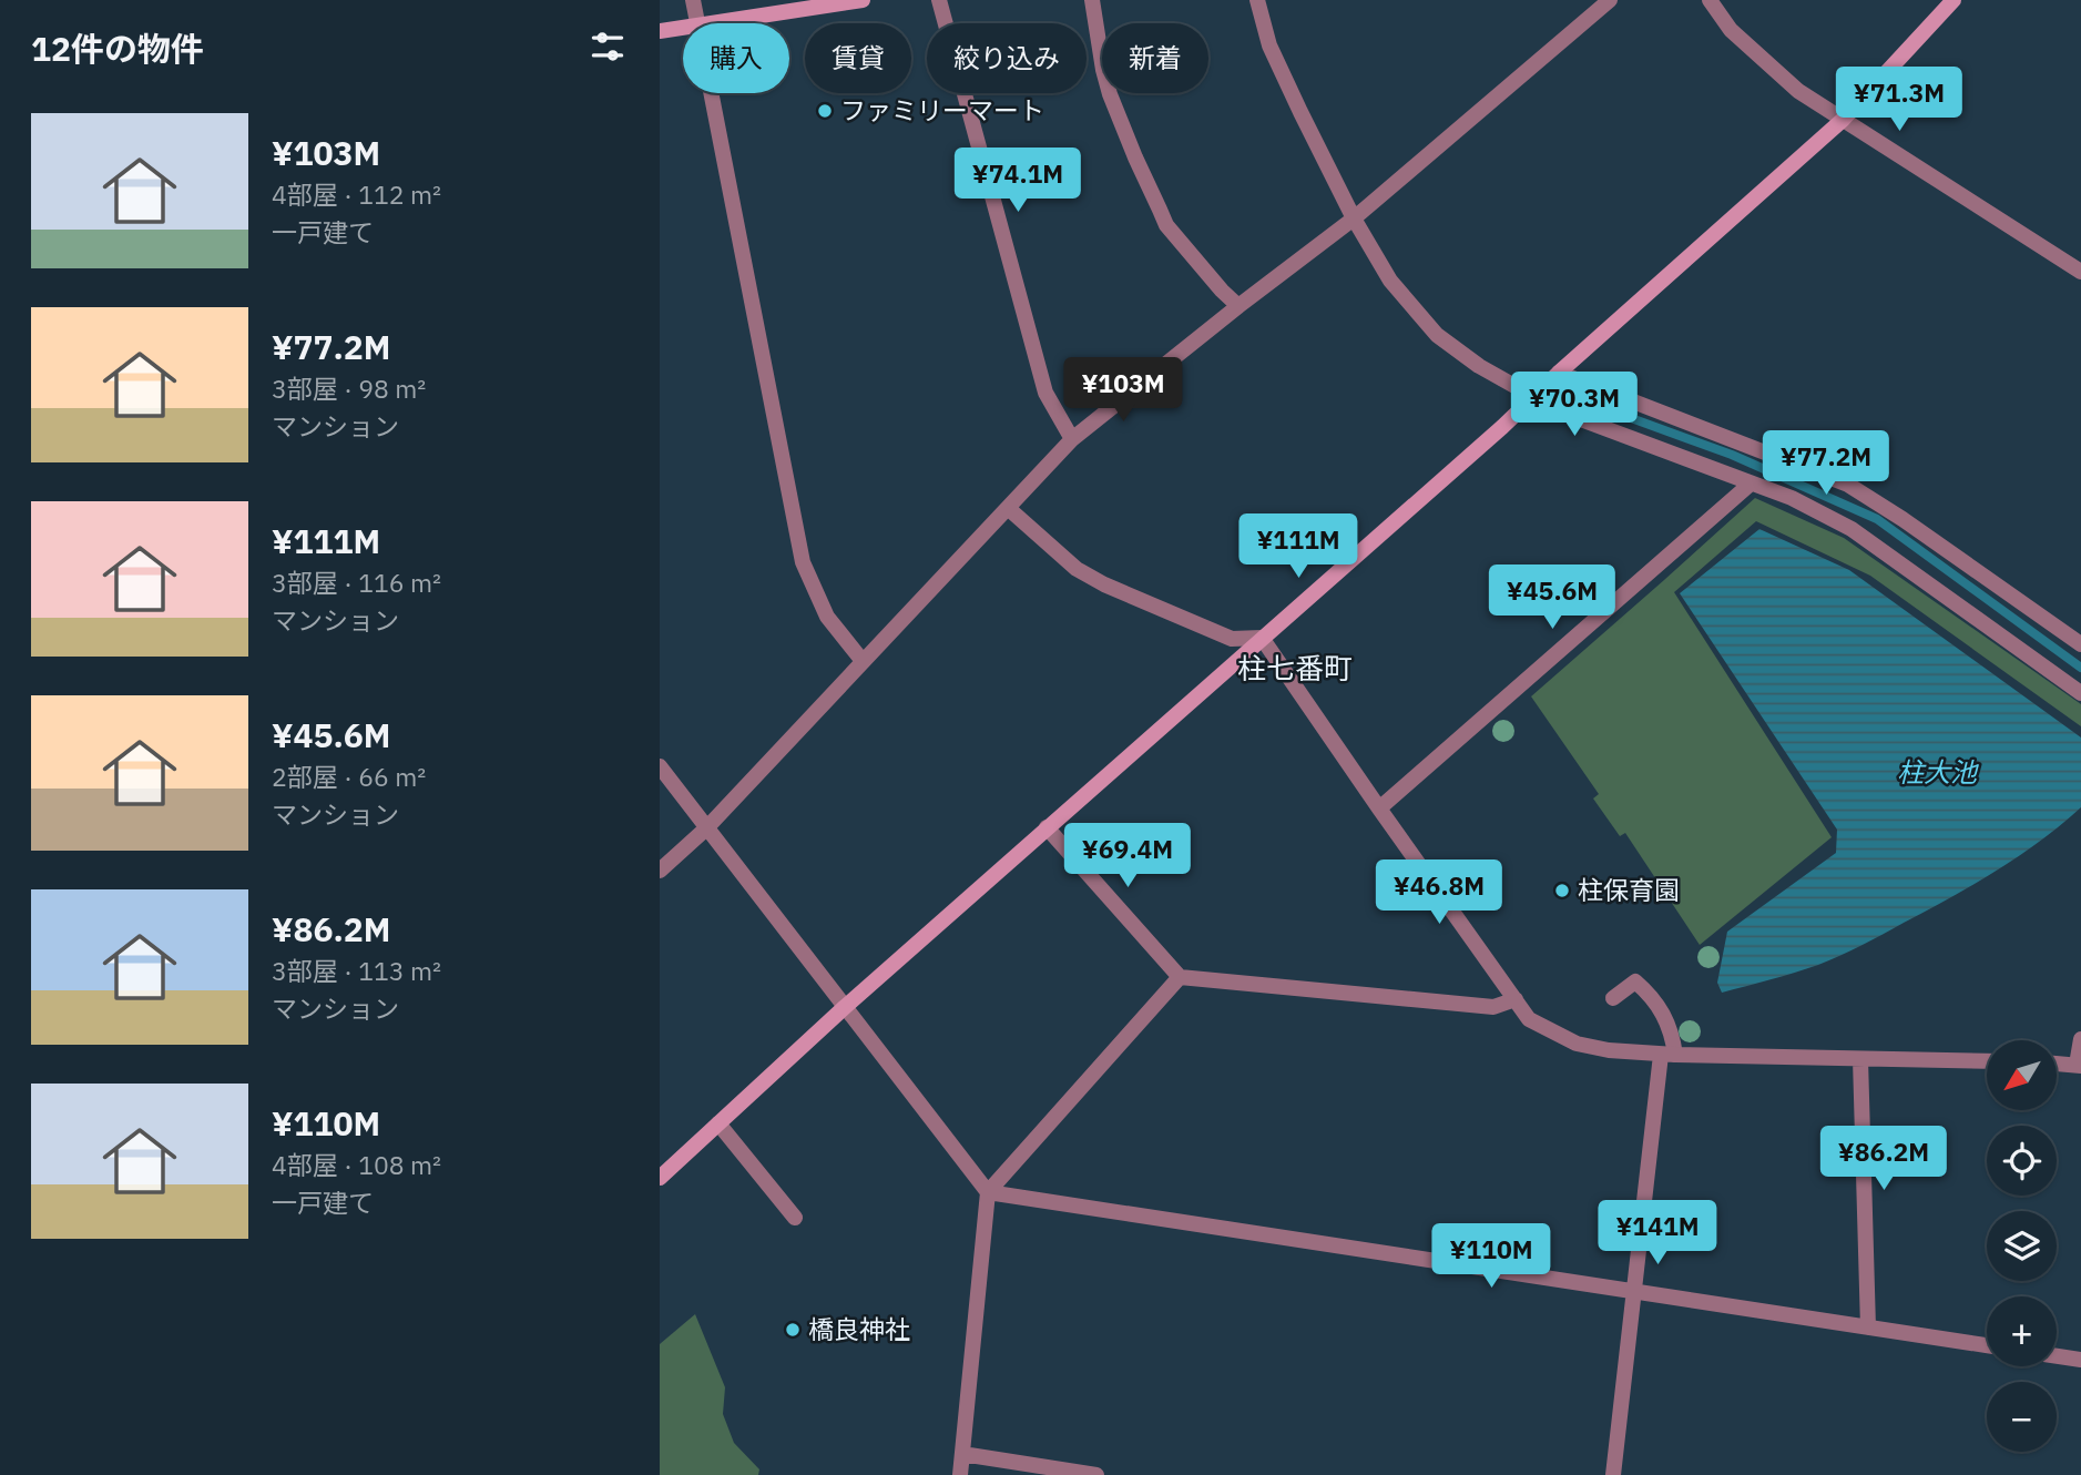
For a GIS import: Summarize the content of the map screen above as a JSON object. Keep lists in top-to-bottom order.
{
  "districts": ["柱七番町"],
  "water": ["柱大池"],
  "places": ["ファミリーマート", "柱保育園", "橋良神社"],
  "north": "bottom left",
  "page": {
    "heading": "12件の物件",
    "chip": [
      "購入",
      "賃貸",
      "絞り込み",
      "新着"
    ],
    "price": [
      "¥71.3M",
      "¥74.1M",
      "¥103M",
      "¥70.3M",
      "¥77.2M",
      "¥111M",
      "¥45.6M",
      "¥69.4M",
      "¥46.8M",
      "¥86.2M",
      "¥141M",
      "¥110M"
    ],
    "list": [
      {
        "name": "¥103M",
        "note": "4部屋 · 112 m² · 一戸建て"
      },
      {
        "name": "¥77.2M",
        "note": "3部屋 · 98 m² · マンション"
      },
      {
        "name": "¥111M",
        "note": "3部屋 · 116 m² · マンション"
      },
      {
        "name": "¥45.6M",
        "note": "2部屋 · 66 m² · マンション"
      },
      {
        "name": "¥86.2M",
        "note": "3部屋 · 113 m² · マンション"
      },
      {
        "name": "¥110M",
        "note": "4部屋 · 108 m² · 一戸建て"
      }
    ],
    "map_buttons": ["+", "−"]
  }
}
